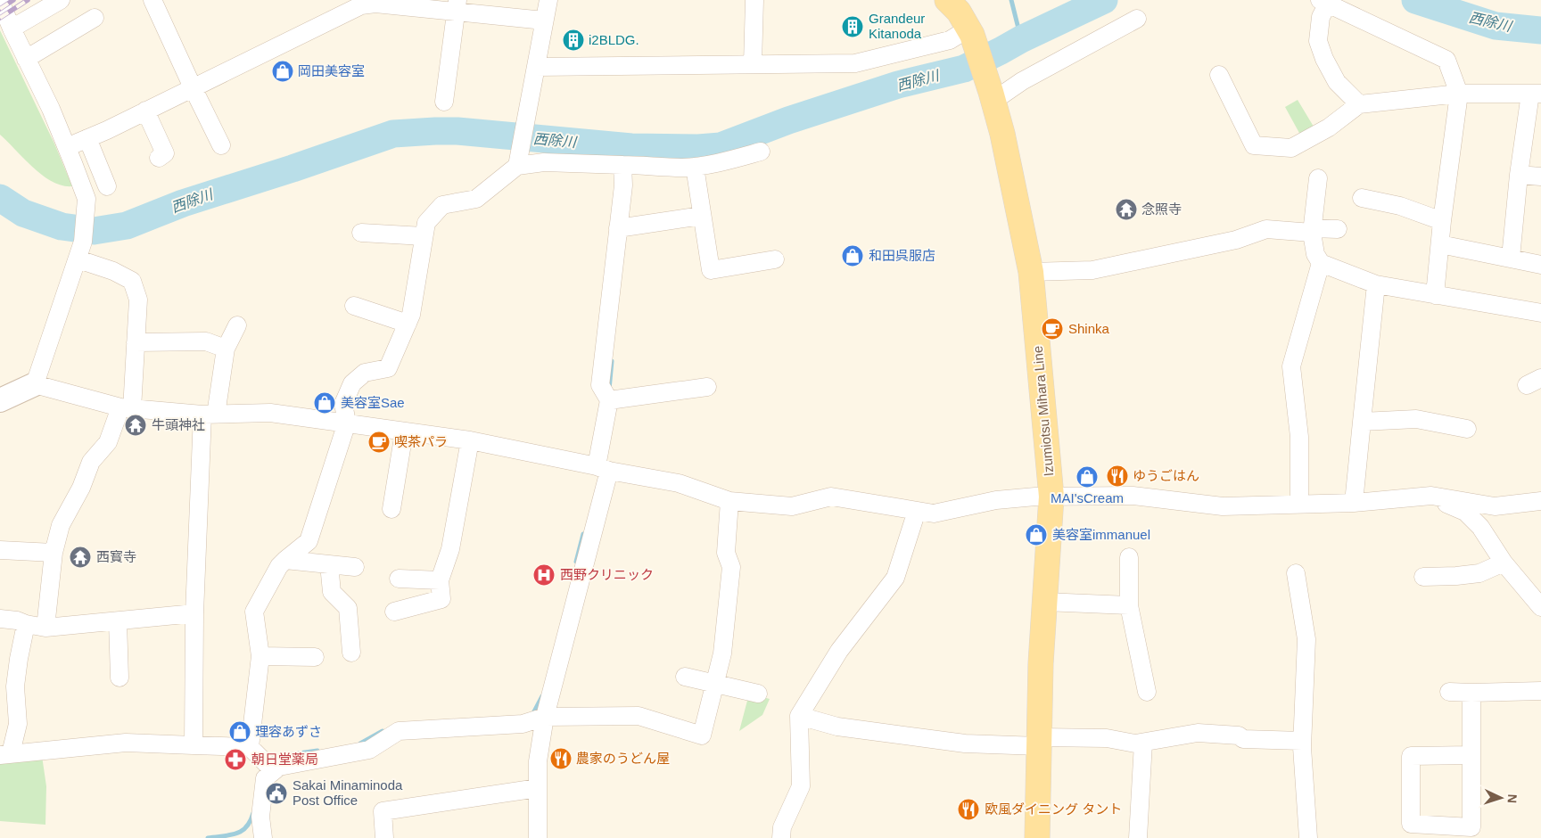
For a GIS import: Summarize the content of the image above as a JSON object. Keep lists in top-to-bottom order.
{
  "streets": {
    "main road": ["Izumiotsu Mihara Line"]
  },
  "water": ["西除川"],
  "places": {
    "building": ["Grandeur Kitanoda", "i2BLDG."],
    "shop": [
      "岡田美容室",
      "和田呉服店",
      "美容室Sae",
      "MAI'sCream",
      "美容室immanuel",
      "理容あずさ"
    ],
    "temple": ["念照寺", "牛頭神社", "西寳寺"],
    "cafe": ["Shinka", "喫茶パラ"],
    "restaurant": ["ゆうごはん", "農家のうどん屋", "欧風ダイニング タント"],
    "hospital": ["西野クリニック"],
    "pharmacy": ["朝日堂薬局"],
    "public building": ["Sakai Minaminoda Post Office"]
  },
  "north": "right"
}
